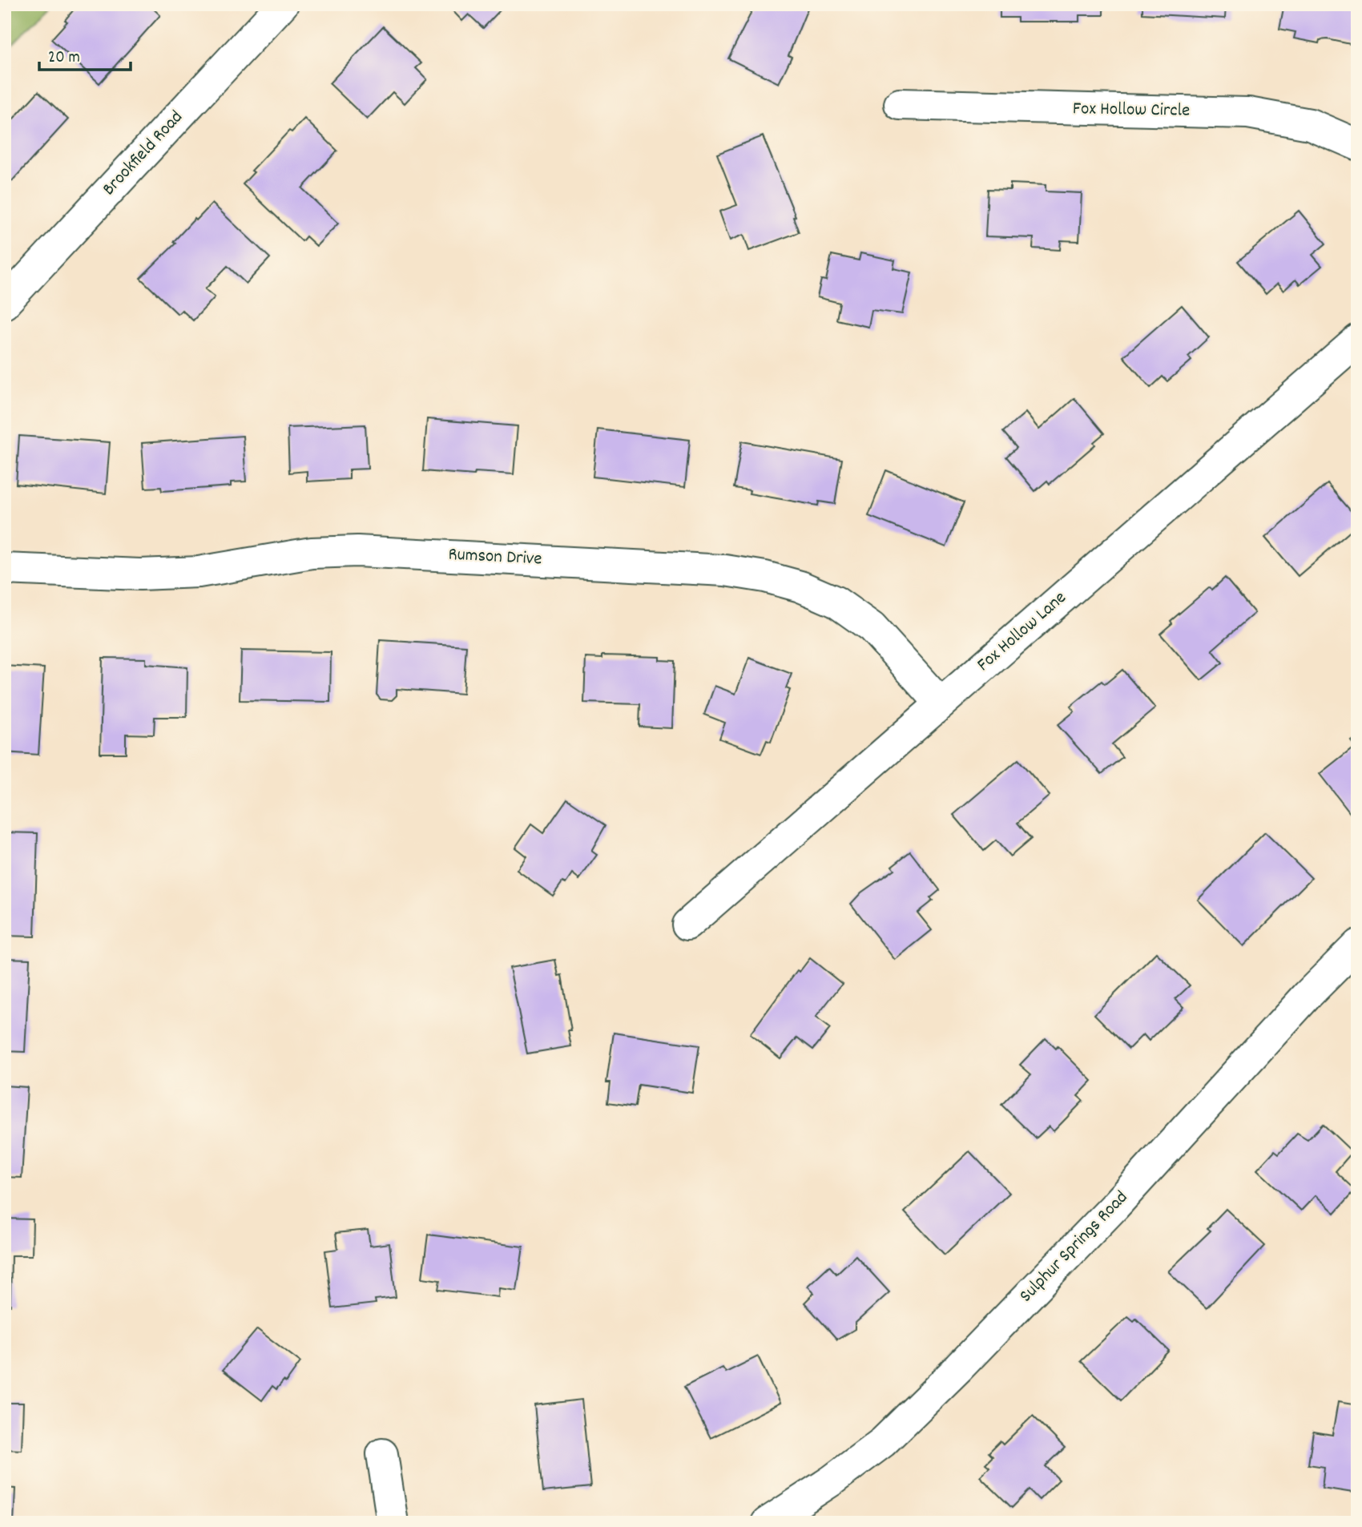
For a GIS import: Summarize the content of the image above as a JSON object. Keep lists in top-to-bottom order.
{
  "streets": {
    "street": [
      "Fox Hollow Circle",
      "Brookfield Road",
      "Rumson Drive",
      "Fox Hollow Lane",
      "Sulphur Springs Road"
    ]
  },
  "crossings": [
    ["Rumson Drive", "Fox Hollow Lane"]
  ],
  "scale_bar": "20 m"
}
